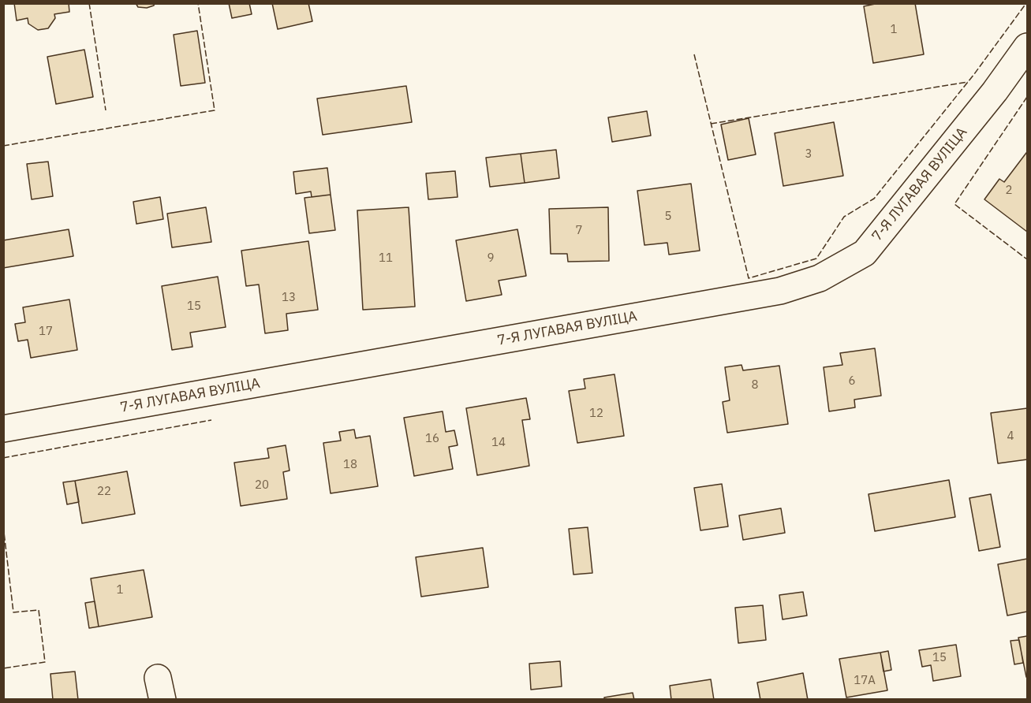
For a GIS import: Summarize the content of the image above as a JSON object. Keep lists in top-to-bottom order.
{
  "streets": {
    "street": ["7-Я ЛУГАВАЯ ВУЛІЦА"]
  },
  "house_numbers": [
    "1",
    "3",
    "2",
    "5",
    "7",
    "11",
    "9",
    "13",
    "15",
    "17",
    "6",
    "8",
    "12",
    "4",
    "16",
    "14",
    "18",
    "20",
    "22",
    "1",
    "15",
    "17А"
  ]
}
